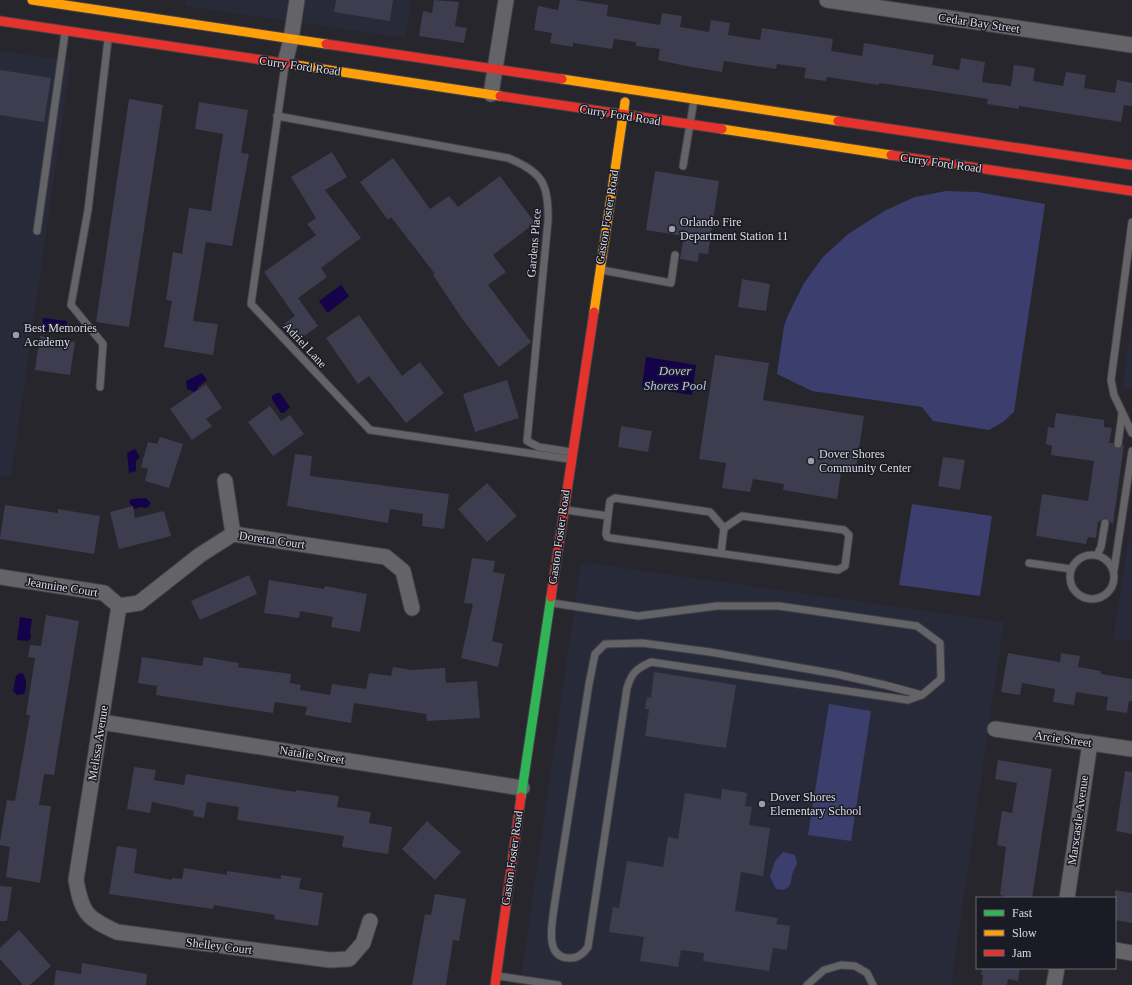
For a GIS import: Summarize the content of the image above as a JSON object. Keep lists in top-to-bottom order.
{
  "streets": {
    "main road": ["Curry Ford Road", "Gaston Foster Road"],
    "street": [
      "Cedar Bay Street",
      "Doretta Court",
      "Jeannine Court",
      "Arcie Street",
      "Melissa Avenue",
      "Natalie Street",
      "Marscastle Avenue",
      "Shelley Court"
    ],
    "lane": ["Gardens Place", "Adriel Lane"]
  },
  "crossings": [
    ["Curry Ford Road", "Gaston Foster Road"],
    ["Curry Ford Road", "Adriel Lane"],
    ["Gaston Foster Road", "Gardens Place"],
    ["Gaston Foster Road", "Adriel Lane"],
    ["Gaston Foster Road", "Natalie Street"],
    ["Gardens Place", "Adriel Lane"],
    ["Doretta Court", "Jeannine Court"],
    ["Doretta Court", "Melissa Avenue"],
    ["Jeannine Court", "Melissa Avenue"],
    ["Arcie Street", "Marscastle Avenue"],
    ["Melissa Avenue", "Natalie Street"],
    ["Melissa Avenue", "Shelley Court"]
  ],
  "water": ["Dover Shores Pool"],
  "places": [
    "Orlando Fire Department Station 11",
    "Best Memories Academy",
    "Dover Shores Community Center",
    "Dover Shores Elementary School"
  ],
  "legend": ["Fast", "Slow", "Jam"]
}
